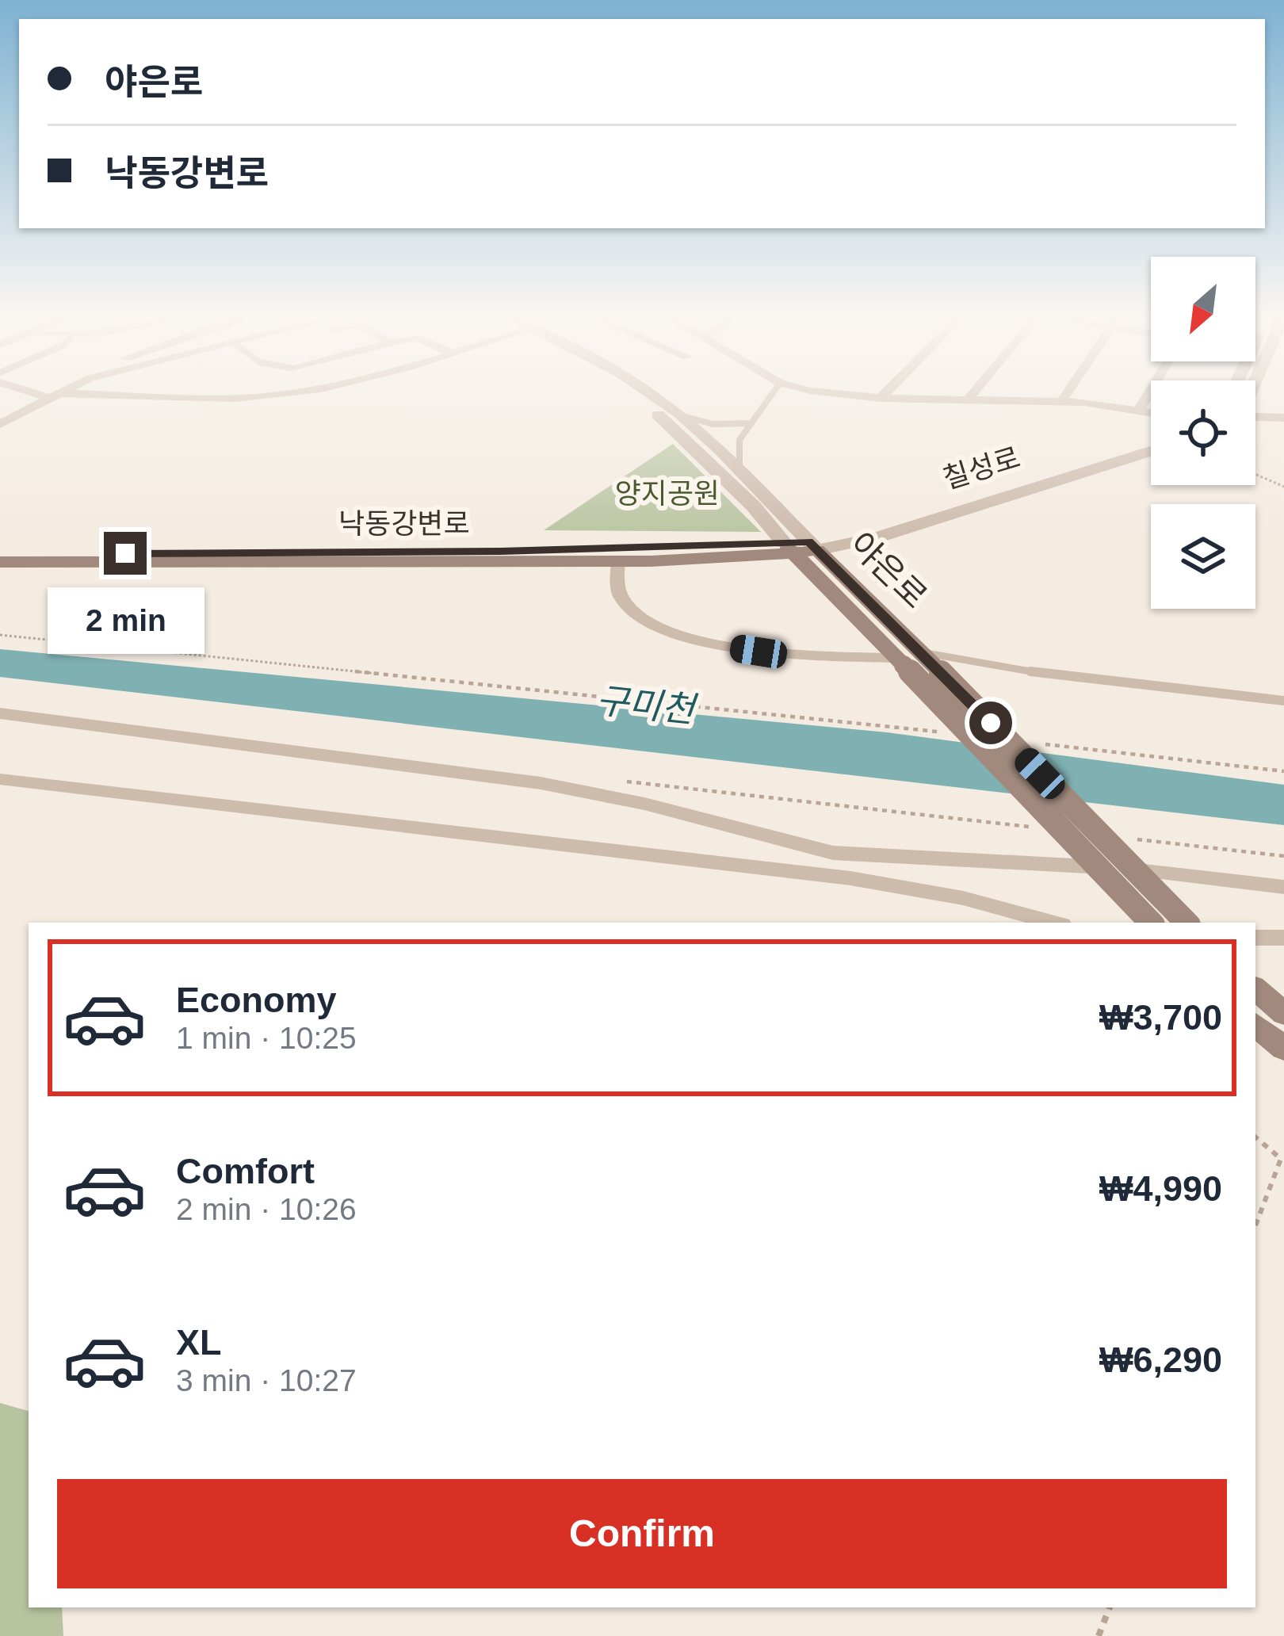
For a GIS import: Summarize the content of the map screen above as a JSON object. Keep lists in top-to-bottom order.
{
  "streets": {
    "main road": ["낙동강변로", "야은로"],
    "street": ["칠성로"]
  },
  "crossings": [
    ["칠성로", "낙동강변로"],
    ["칠성로", "야은로"],
    ["낙동강변로", "야은로"]
  ],
  "water": ["구미천"],
  "parks": ["양지공원"],
  "north": "bottom left",
  "page": {
    "banner": ["야은로", "낙동강변로"],
    "bubble": "2 min",
    "list": [
      {
        "name": "Economy",
        "note": "1 min · 10:25",
        "value": "₩3,700"
      },
      {
        "name": "Comfort",
        "note": "2 min · 10:26",
        "value": "₩4,990"
      },
      {
        "name": "XL",
        "note": "3 min · 10:27",
        "value": "₩6,290"
      }
    ],
    "buttons": "Confirm"
  }
}
